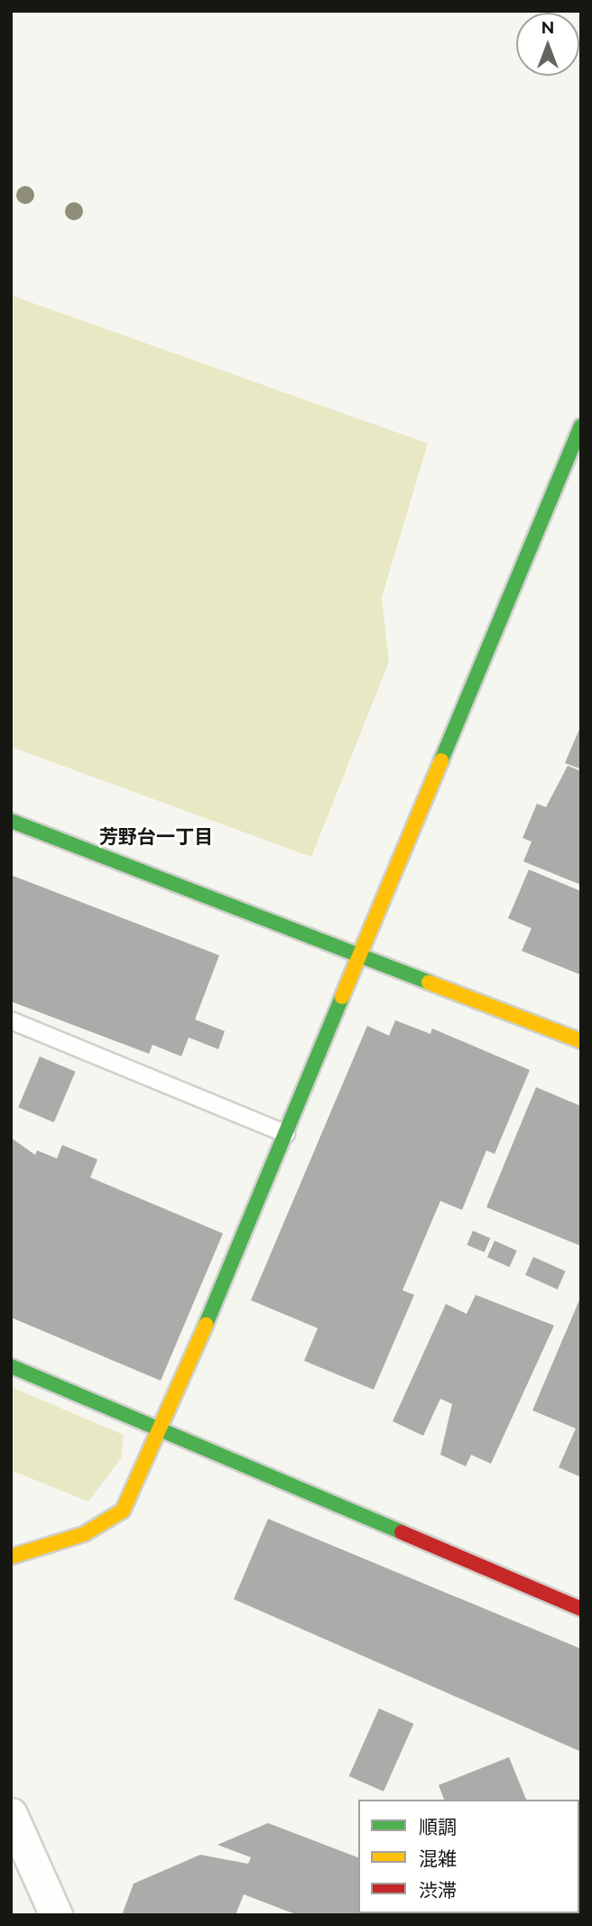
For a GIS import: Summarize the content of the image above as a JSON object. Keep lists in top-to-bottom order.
{
  "districts": ["芳野台一丁目"],
  "legend": ["順調", "混雑", "渋滞"],
  "north": "top"
}
